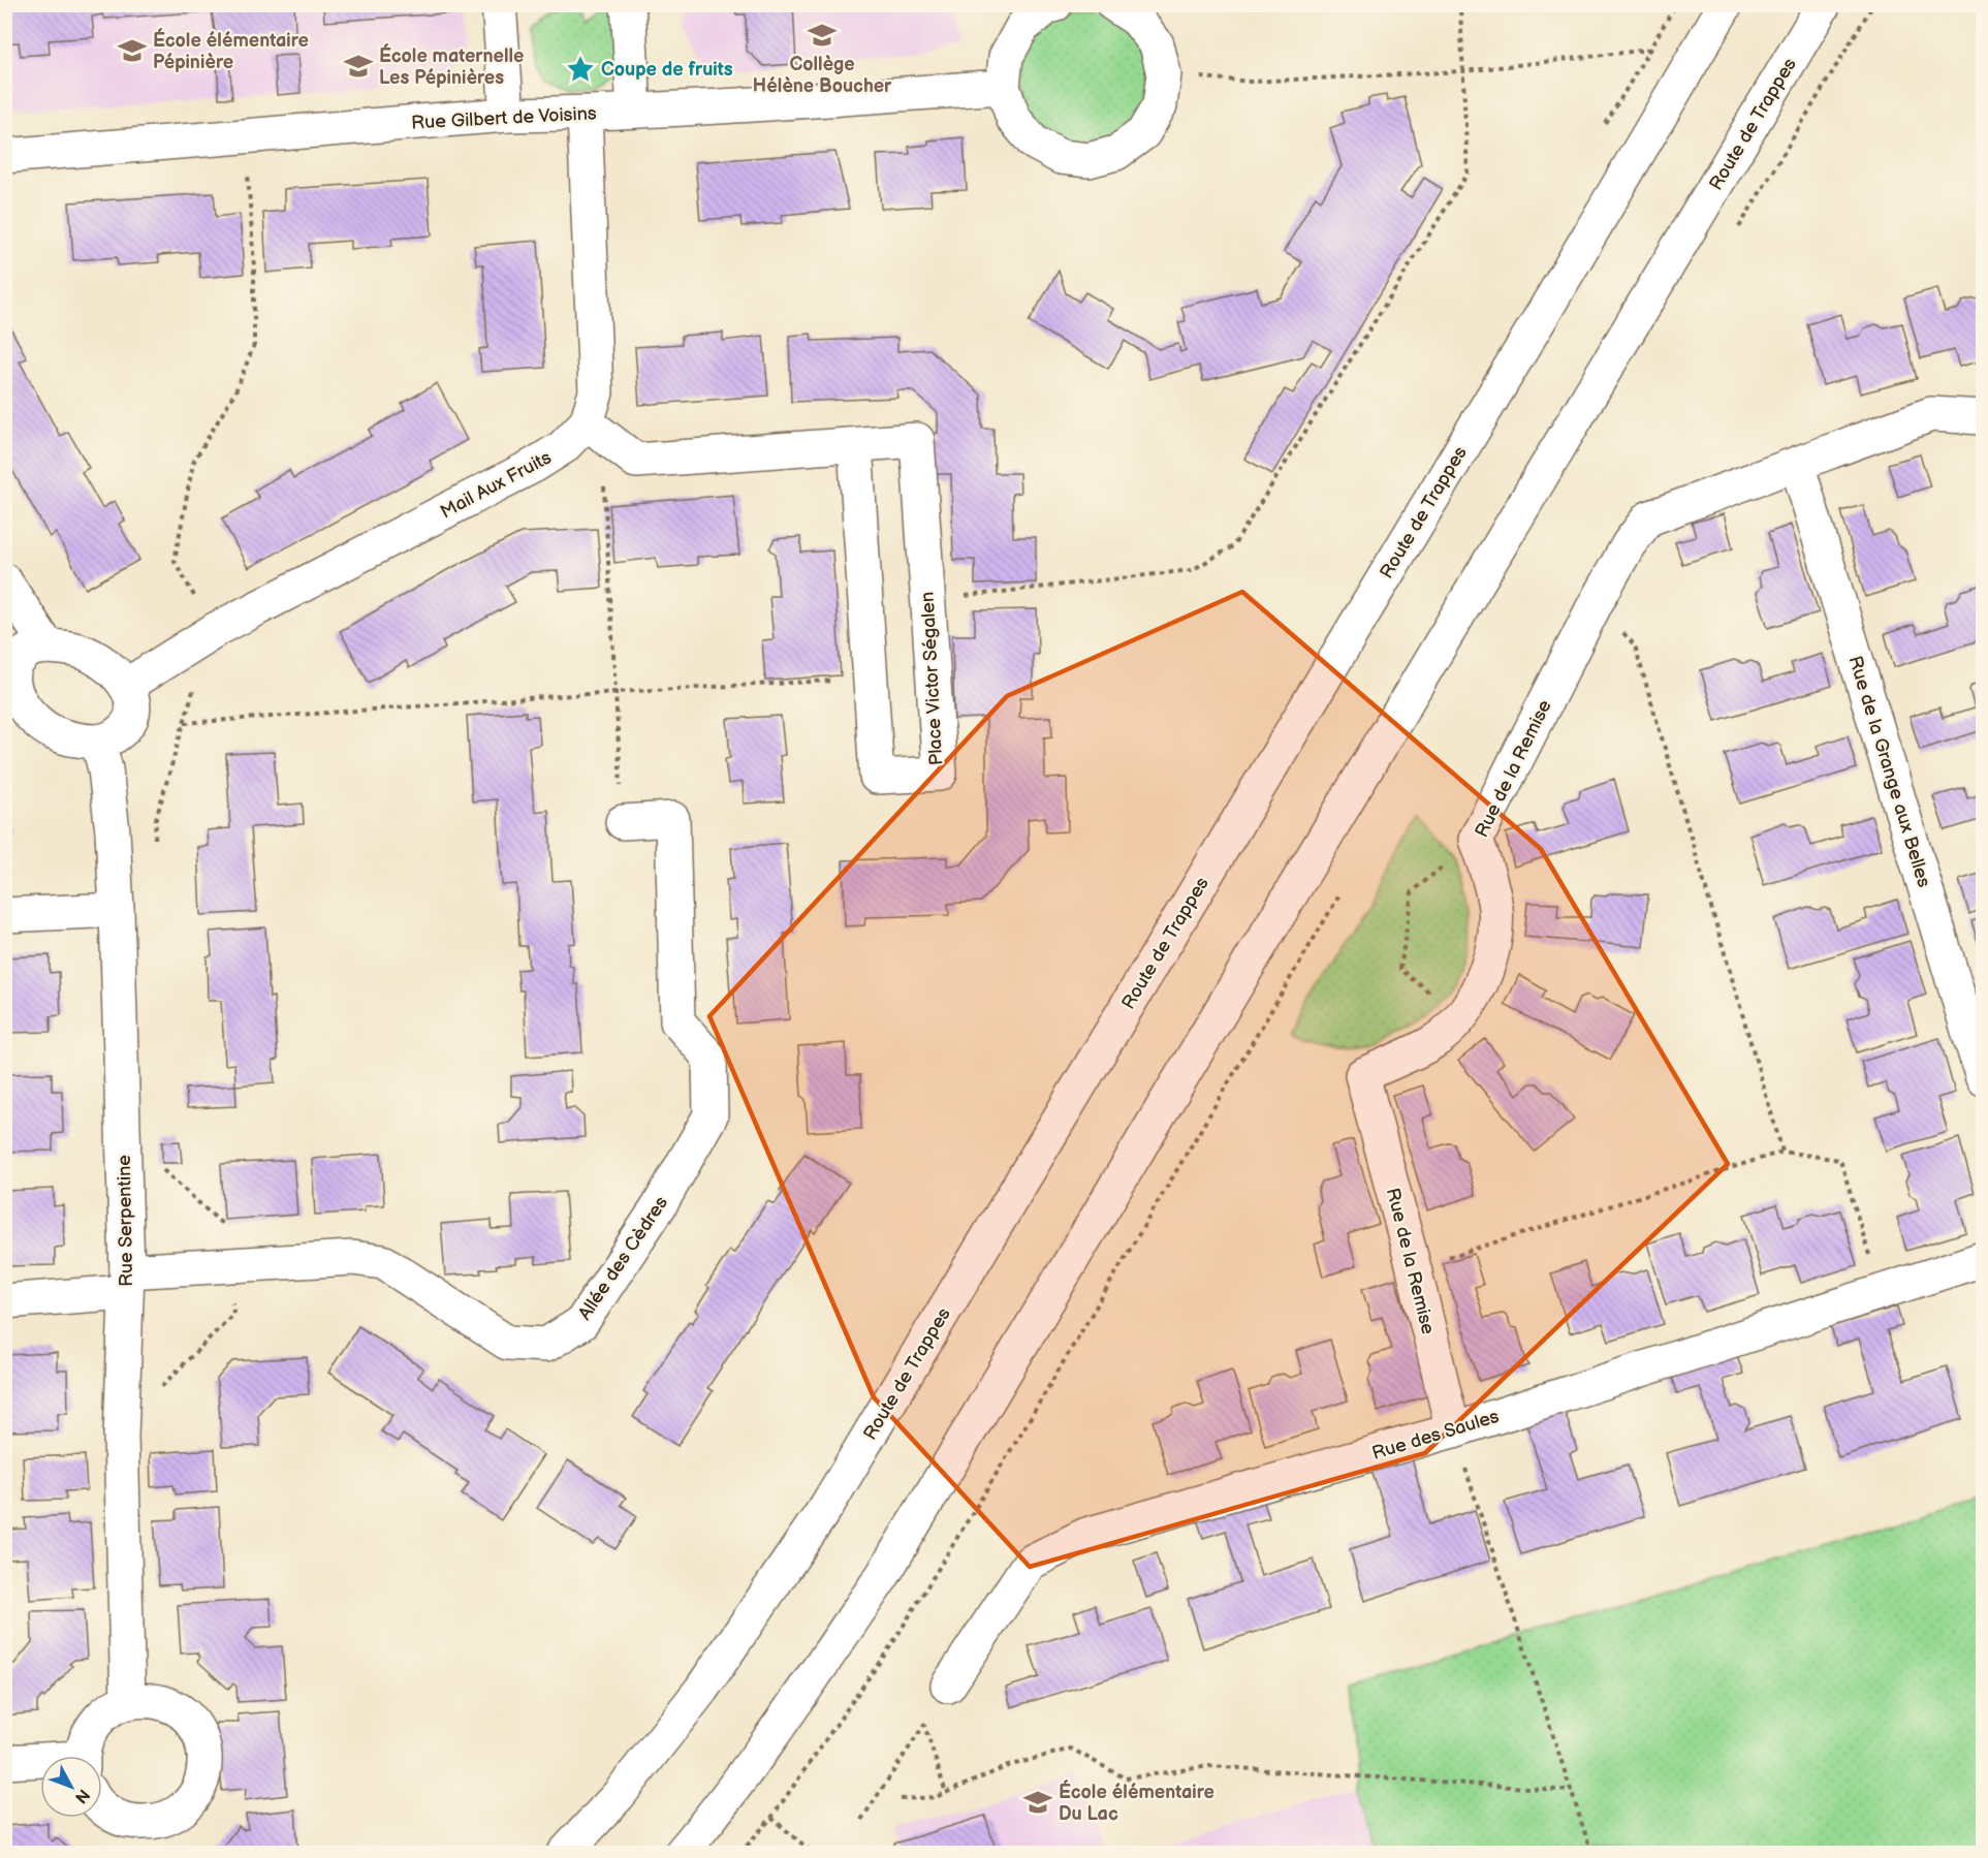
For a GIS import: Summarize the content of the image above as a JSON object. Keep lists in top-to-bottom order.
{
  "streets": {
    "street": [
      "Rue Gilbert de Voisins",
      "Route de Trappes",
      "Mail Aux Fruits",
      "Place Victor Ségalen",
      "Rue de la Remise",
      "Rue de la Grange aux Belles",
      "Rue Serpentine",
      "Allée des Cèdres",
      "Rue des Saules"
    ]
  },
  "crossings": [
    ["Rue Gilbert de Voisins", "Mail Aux Fruits"],
    ["Mail Aux Fruits", "Place Victor Ségalen"],
    ["Mail Aux Fruits", "Rue Serpentine"],
    ["Rue de la Remise", "Rue de la Grange aux Belles"],
    ["Rue de la Remise", "Rue des Saules"],
    ["Rue Serpentine", "Allée des Cèdres"]
  ],
  "places": {
    "school or university": [
      "Collège Hélène Boucher",
      "École élémentaire Pépinière",
      "École maternelle Les Pépinières",
      "École élémentaire Du Lac"
    ],
    "place": ["Coupe de fruits"]
  },
  "north": "bottom right"
}
